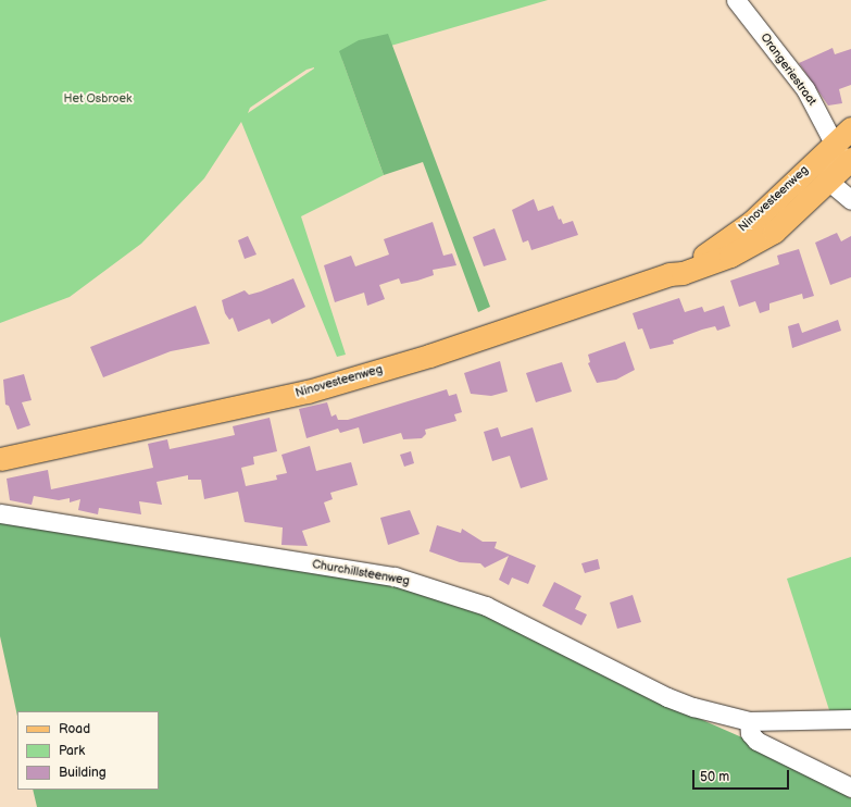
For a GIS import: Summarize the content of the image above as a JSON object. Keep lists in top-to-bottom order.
{
  "streets": {
    "main road": ["Ninovesteenweg"],
    "street": ["Orangeriestraat", "Churchillsteenweg"]
  },
  "crossings": [
    ["Orangeriestraat", "Ninovesteenweg"]
  ],
  "parks": ["Het Osbroek"],
  "legend": ["Road", "Park", "Building"],
  "scale_bar": "50 m"
}
